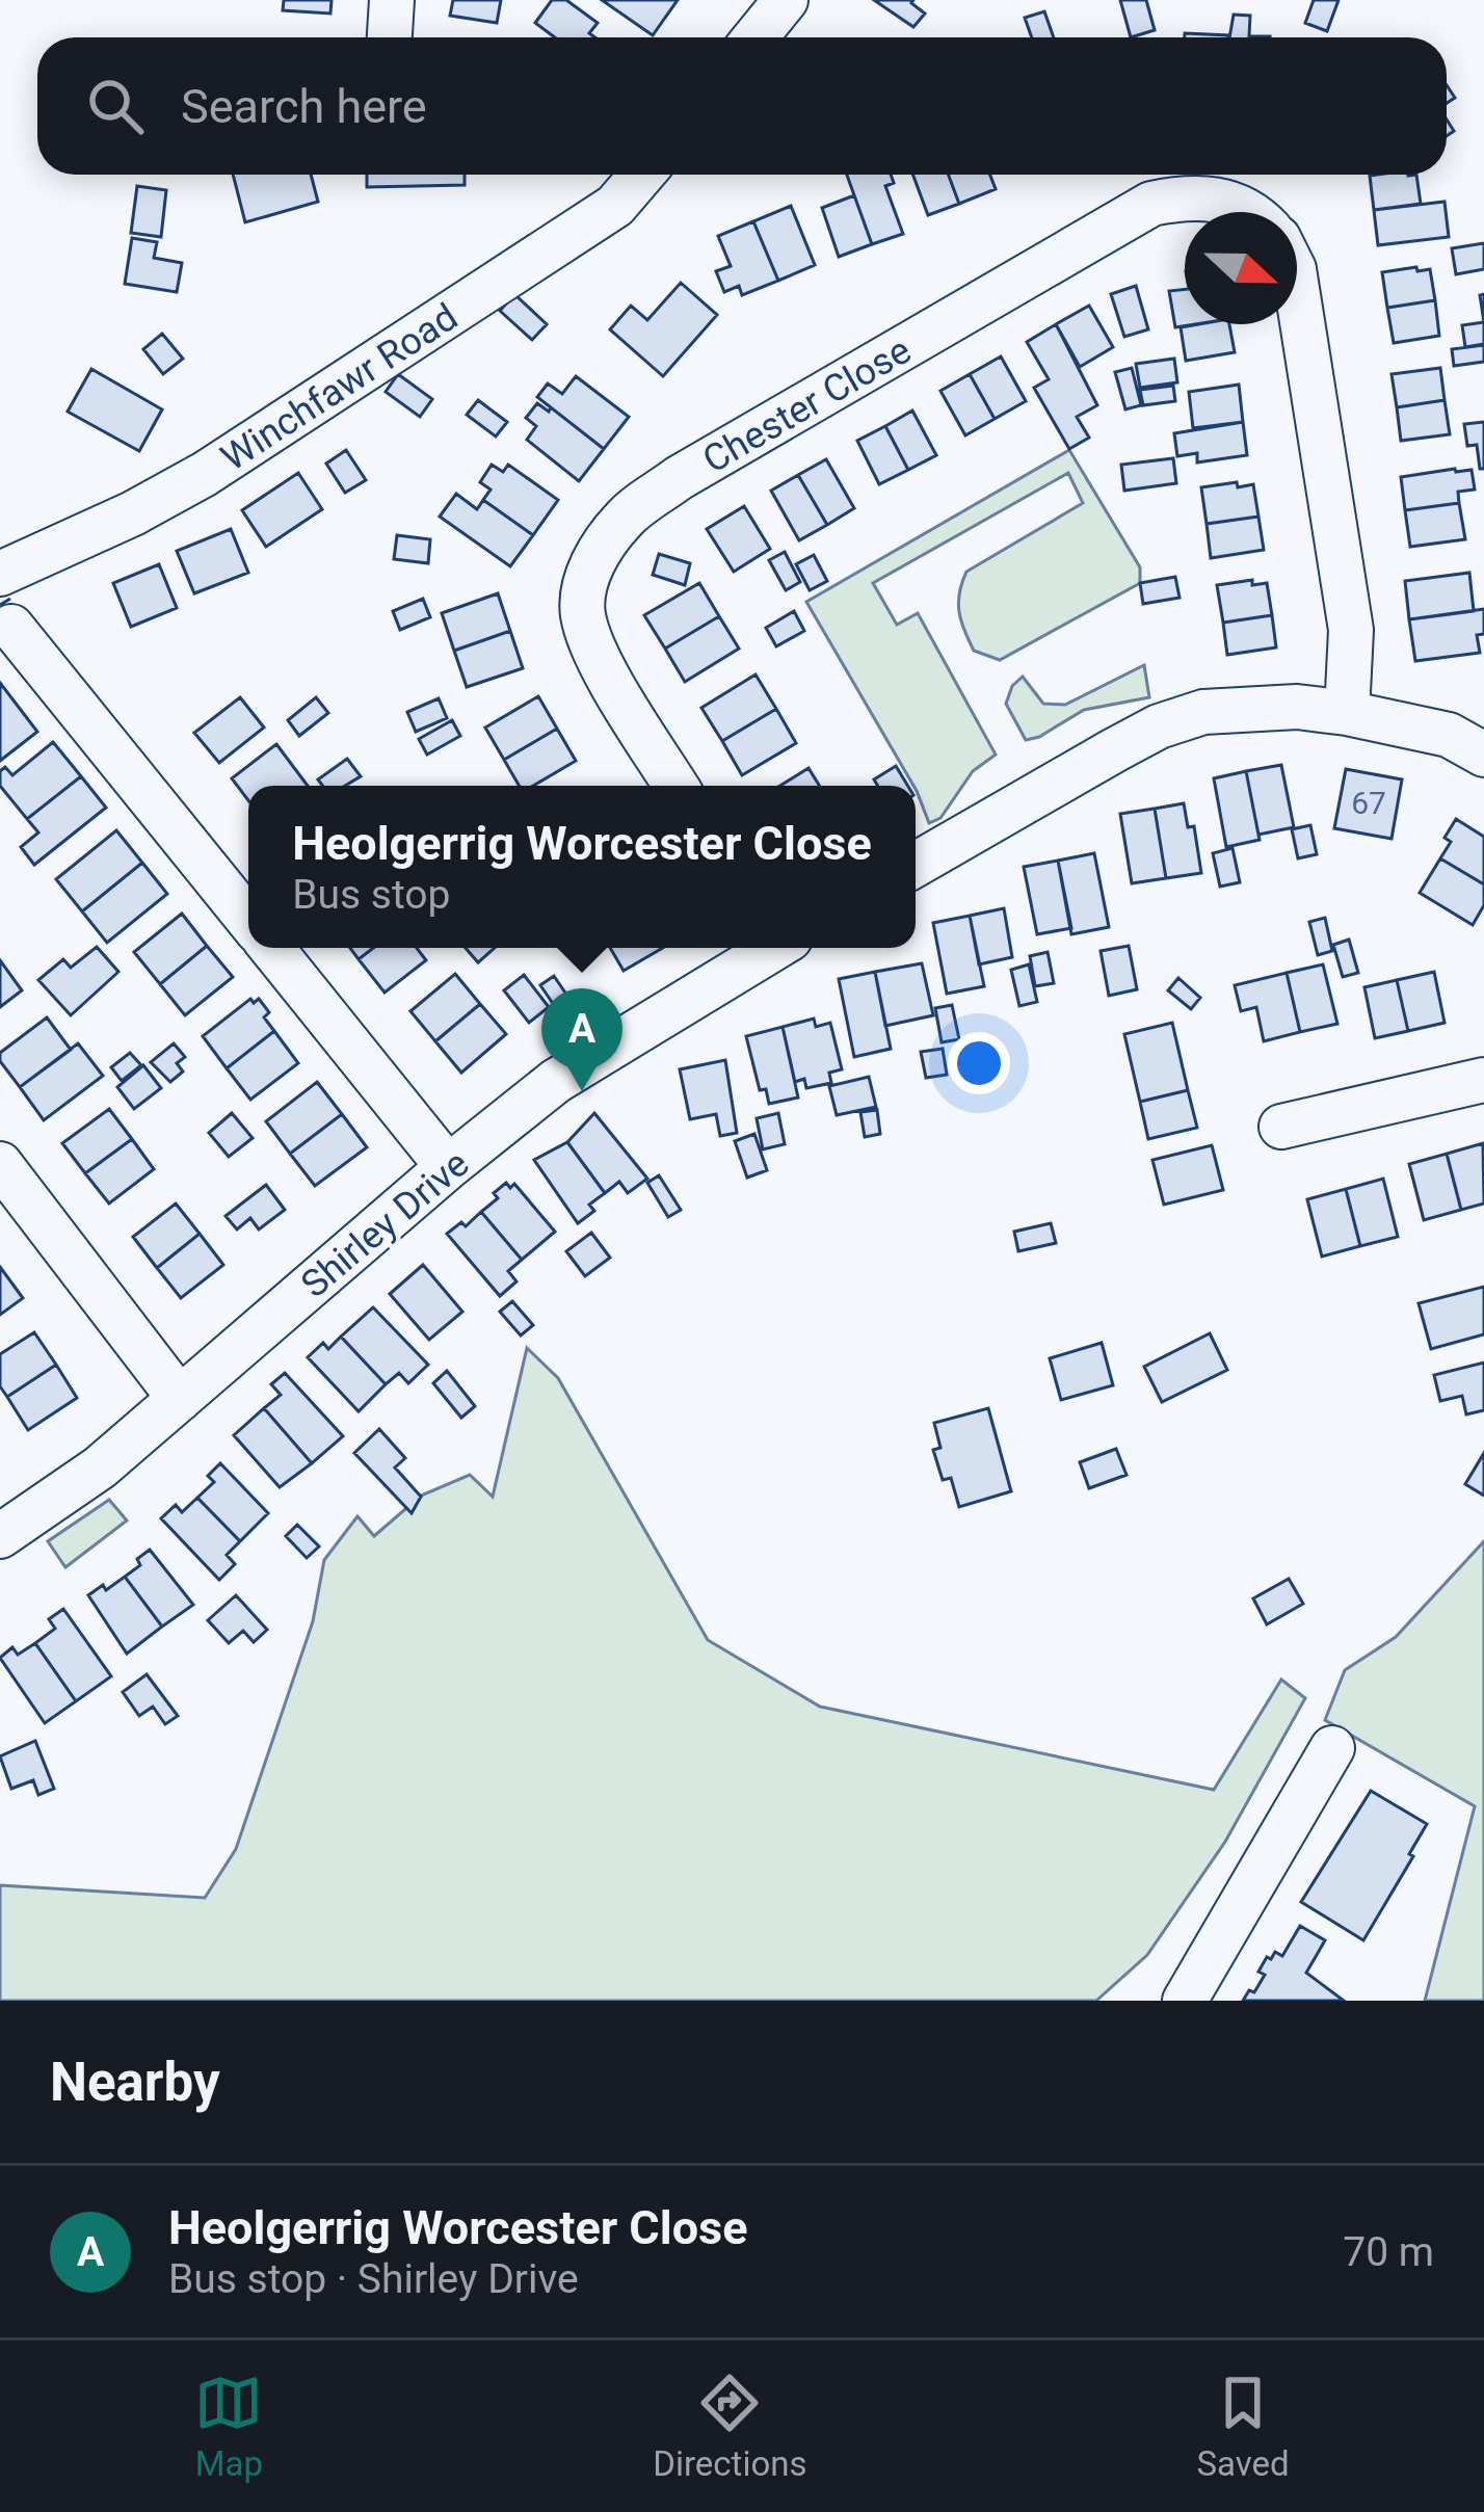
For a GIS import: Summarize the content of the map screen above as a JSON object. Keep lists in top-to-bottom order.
{
  "streets": {
    "street": ["Winchfawr Road", "Chester Close", "Shirley Drive"]
  },
  "house_numbers": ["67"],
  "north": "right",
  "page": {
    "search": "Search here",
    "popup": ["Heolgerrig Worcester Close", "Bus stop"],
    "pins": "A",
    "heading": "Nearby",
    "list": [
      {
        "mark": "A",
        "name": "Heolgerrig Worcester Close",
        "note": "Bus stop · Shirley Drive",
        "value": "70 m"
      }
    ],
    "nav": ["Map", "Directions", "Saved"]
  }
}
